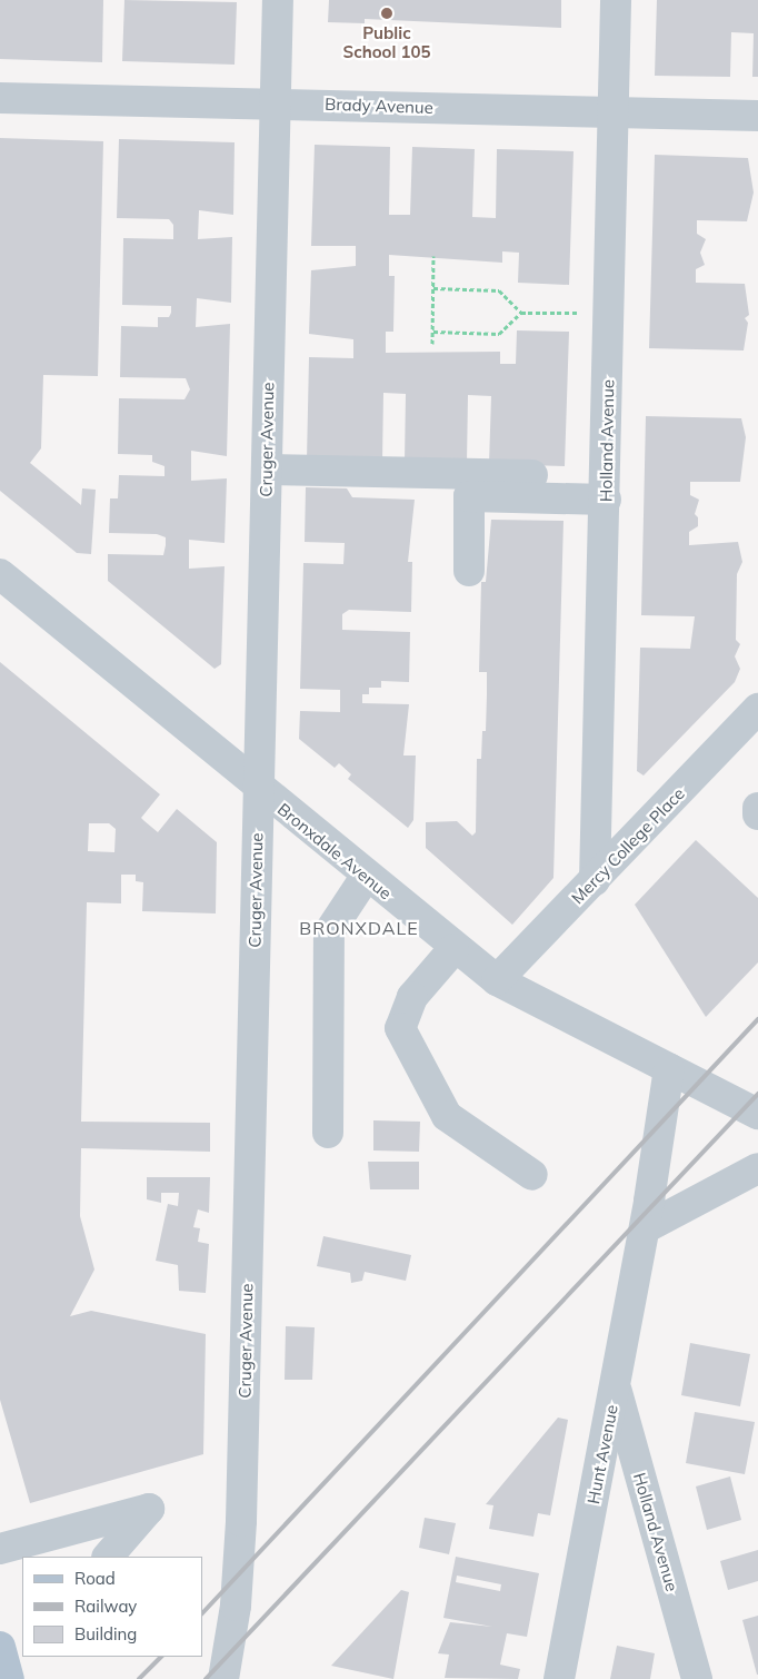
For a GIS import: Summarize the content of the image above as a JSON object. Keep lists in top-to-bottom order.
{
  "streets": {
    "street": [
      "Brady Avenue",
      "Cruger Avenue",
      "Holland Avenue",
      "Mercy College Place",
      "Bronxdale Avenue",
      "Hunt Avenue"
    ]
  },
  "crossings": [
    ["Brady Avenue", "Cruger Avenue"],
    ["Brady Avenue", "Holland Avenue"],
    ["Cruger Avenue", "Bronxdale Avenue"],
    ["Holland Avenue", "Mercy College Place"],
    ["Holland Avenue", "Hunt Avenue"],
    ["Mercy College Place", "Bronxdale Avenue"],
    ["Bronxdale Avenue", "Hunt Avenue"]
  ],
  "districts": ["BRONXDALE"],
  "places": ["Public School 105"],
  "legend": ["Road", "Railway", "Building"]
}
